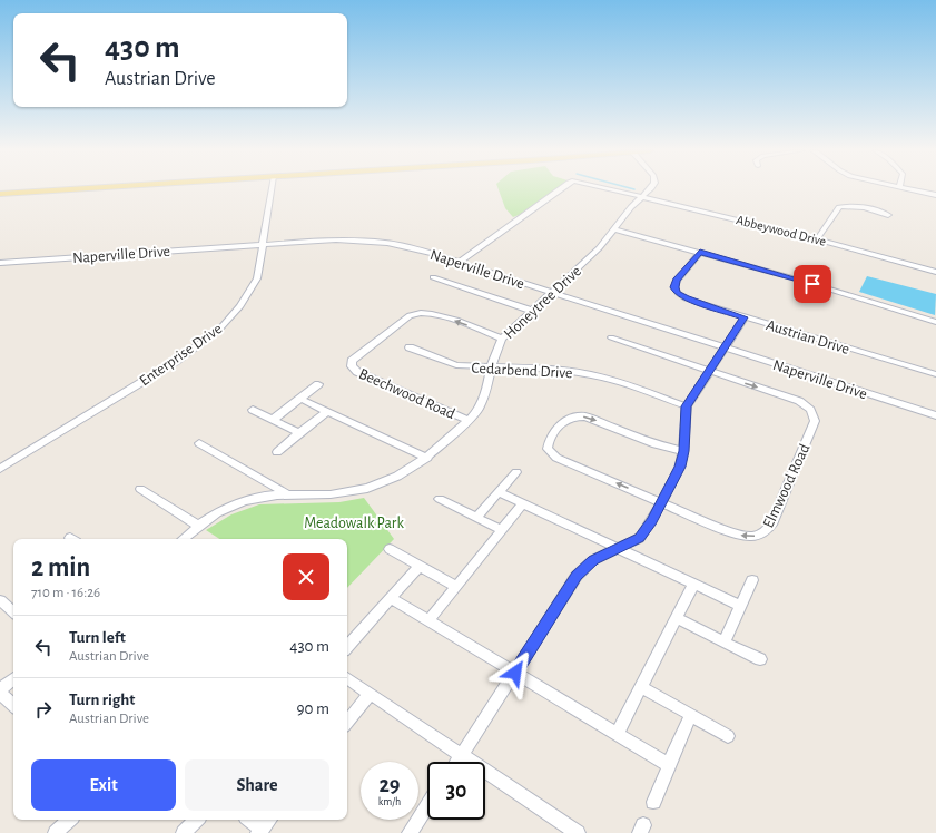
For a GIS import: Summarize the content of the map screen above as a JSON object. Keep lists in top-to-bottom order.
{
  "streets": {
    "street": [
      "Abbeywood Drive",
      "Naperville Drive",
      "Honeytree Drive",
      "Austrian Drive",
      "Enterprise Drive",
      "Cedarbend Drive",
      "Beechwood Road",
      "Elmwood Road"
    ]
  },
  "crossings": [
    ["Abbeywood Drive", "Naperville Drive"],
    ["Abbeywood Drive", "Honeytree Drive"],
    ["Naperville Drive", "Honeytree Drive"],
    ["Naperville Drive", "Enterprise Drive"],
    ["Honeytree Drive", "Cedarbend Drive"],
    ["Honeytree Drive", "Beechwood Road"]
  ],
  "parks": ["Meadowalk Park"],
  "page": {
    "turn": ["430 m", "Austrian Drive"],
    "heading": ["2 min", "710 m · 16:26"],
    "list": [
      {
        "name": "Turn left",
        "note": "Austrian Drive",
        "value": "430 m"
      },
      {
        "name": "Turn right",
        "note": "Austrian Drive",
        "value": "90 m"
      }
    ],
    "buttons": ["Exit", "Share"],
    "speed": "29 km/h",
    "limit": "30"
  }
}
